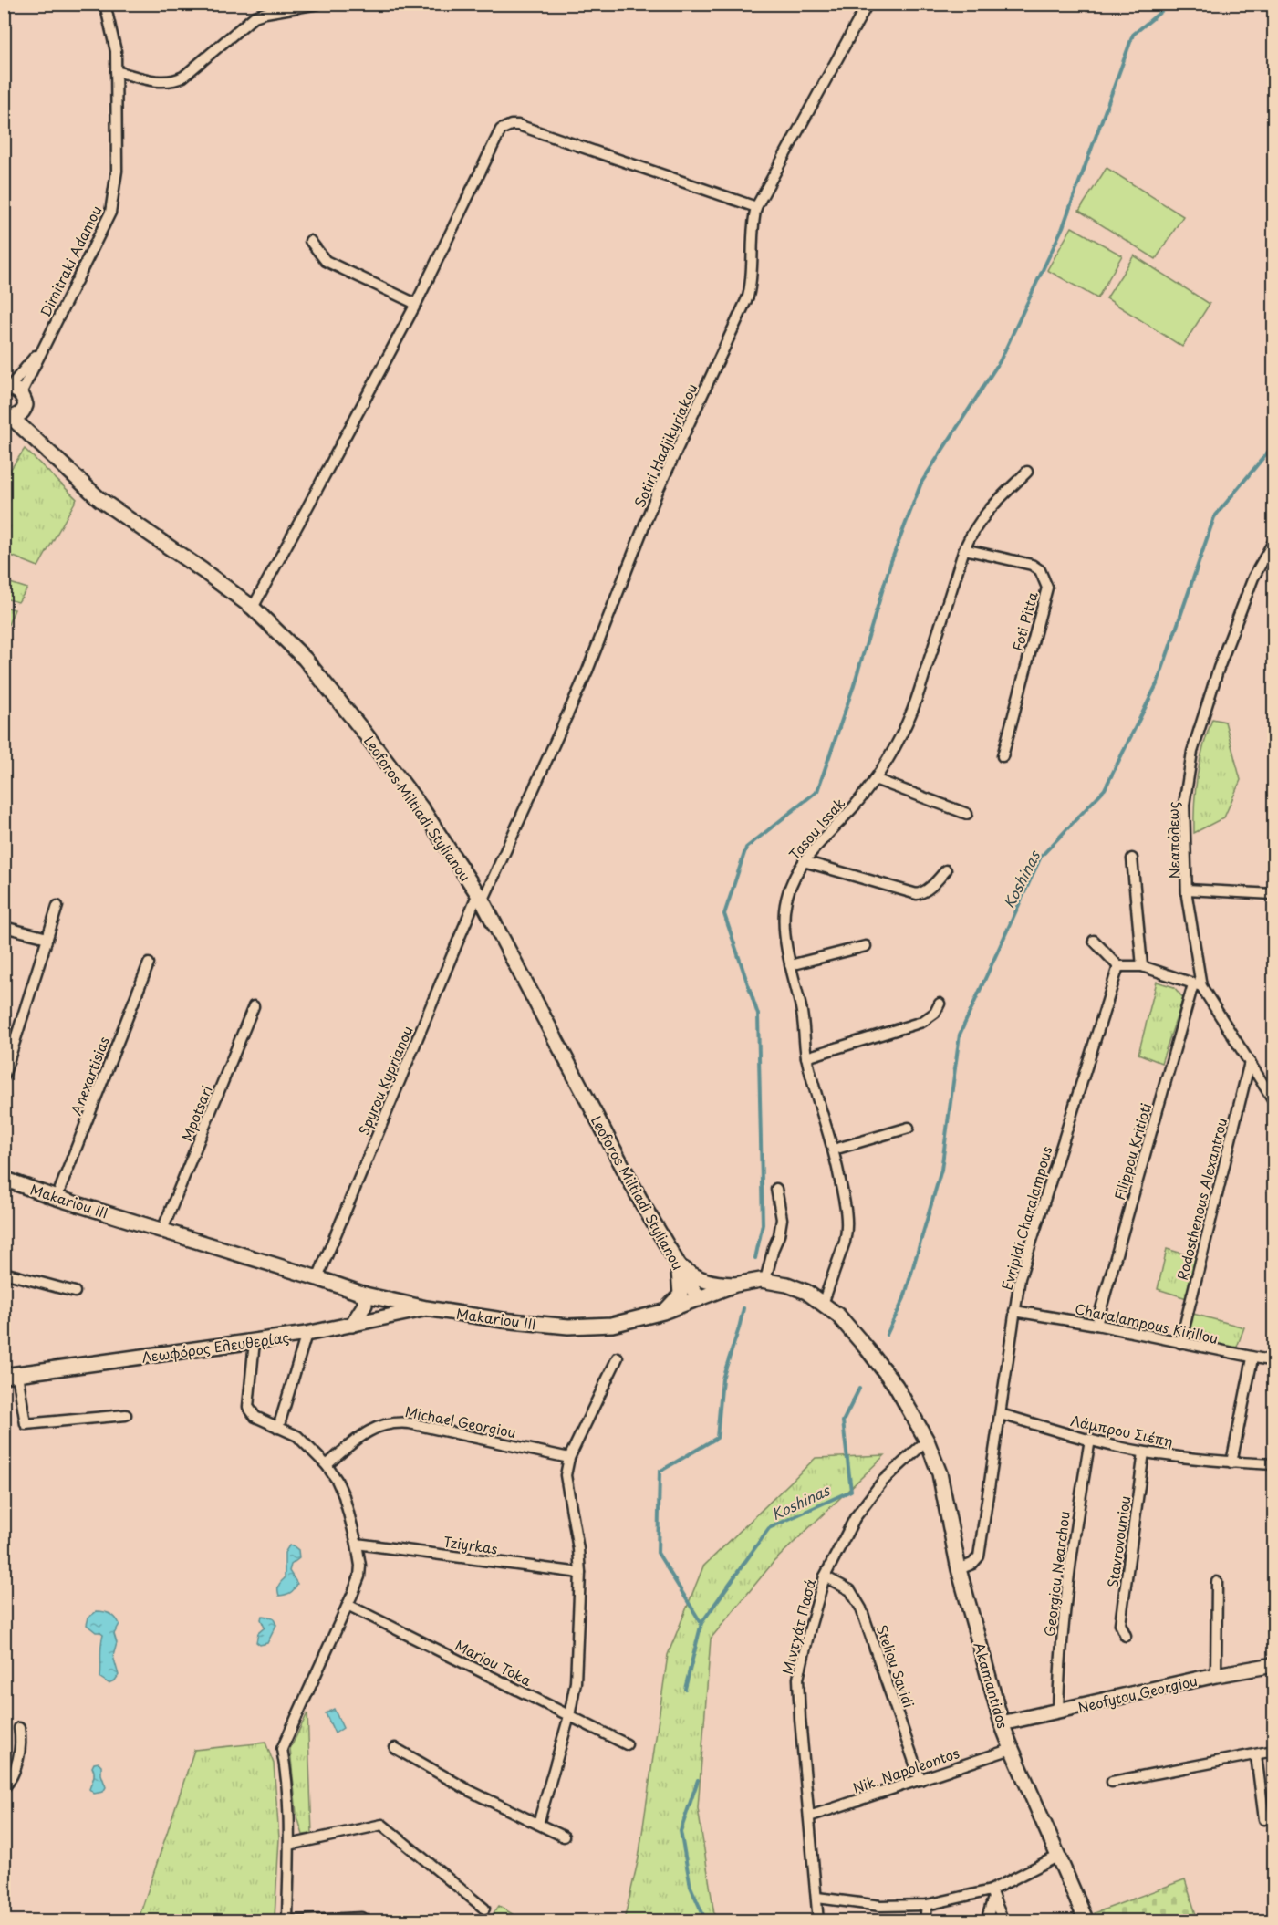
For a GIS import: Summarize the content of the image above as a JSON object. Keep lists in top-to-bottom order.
{
  "streets": {
    "main road": [
      "Leoforos Miltiadi Stylianou",
      "Makariou III",
      "Λεωφόρος Ελευθερίας",
      "Akamantidos",
      "Neofytou Georgiou"
    ],
    "street": [
      "Dimitraki Adamou",
      "Sotiri Hadjikyriakou",
      "Foti Pitta",
      "Tasou Issak",
      "Νεαπόλεως",
      "Anexartisias",
      "Spyrou Kyprianou",
      "Mpotsari",
      "Filippou Kritioti",
      "Rodosthenous Alexantrou",
      "Evripidi Charalampous",
      "Charalampous Kirillou",
      "Michael Georgiou",
      "Λάμπρου Σιέπη",
      "Stavrovouniou",
      "Tziyrkas",
      "Georgiou Nearchou",
      "Μιντχάτ Πασά",
      "Mariou Toka",
      "Steliou Savidi",
      "Nik. Napoleontos"
    ]
  },
  "crossings": [
    ["Dimitraki Adamou", "Leoforos Miltiadi Stylianou"],
    ["Sotiri Hadjikyriakou", "Leoforos Miltiadi Stylianou"],
    ["Sotiri Hadjikyriakou", "Spyrou Kyprianou"],
    ["Foti Pitta", "Tasou Issak"],
    ["Leoforos Miltiadi Stylianou", "Spyrou Kyprianou"],
    ["Leoforos Miltiadi Stylianou", "Makariou III"],
    ["Tasou Issak", "Makariou III"],
    ["Νεαπόλεως", "Filippou Kritioti"],
    ["Νεαπόλεως", "Rodosthenous Alexantrou"],
    ["Anexartisias", "Makariou III"],
    ["Spyrou Kyprianou", "Makariou III"],
    ["Mpotsari", "Makariou III"],
    ["Filippou Kritioti", "Charalampous Kirillou"],
    ["Rodosthenous Alexantrou", "Charalampous Kirillou"],
    ["Makariou III", "Λεωφόρος Ελευθερίας"],
    ["Makariou III", "Μιντχάτ Πασά"],
    ["Makariou III", "Akamantidos"],
    ["Evripidi Charalampous", "Charalampous Kirillou"],
    ["Evripidi Charalampous", "Λάμπρου Σιέπη"],
    ["Evripidi Charalampous", "Akamantidos"],
    ["Λάμπρου Σιέπη", "Stavrovouniou"],
    ["Λάμπρου Σιέπη", "Georgiou Nearchou"],
    ["Georgiou Nearchou", "Neofytou Georgiou"],
    ["Μιντχάτ Πασά", "Steliou Savidi"],
    ["Μιντχάτ Πασά", "Akamantidos"],
    ["Μιντχάτ Πασά", "Nik. Napoleontos"],
    ["Steliou Savidi", "Nik. Napoleontos"],
    ["Akamantidos", "Neofytou Georgiou"],
    ["Akamantidos", "Nik. Napoleontos"]
  ],
  "water": ["Koshinas"]
}
